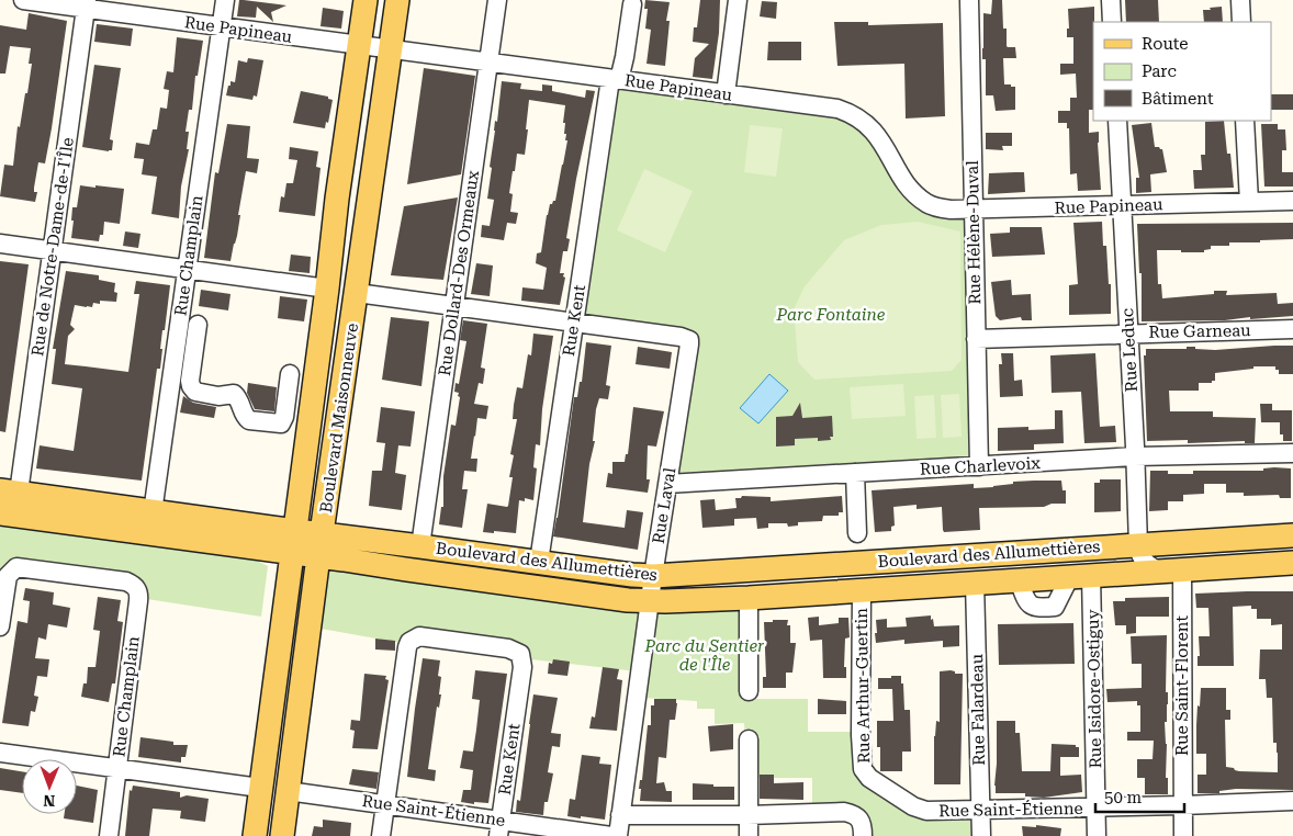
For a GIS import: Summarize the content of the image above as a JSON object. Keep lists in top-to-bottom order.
{
  "streets": {
    "main road": ["Boulevard Maisonneuve", "Boulevard des Allumettières"],
    "street": [
      "Rue Papineau",
      "Rue Hélène-Duval",
      "Rue de Notre-Dame-de-I'Île",
      "Rue Champlain",
      "Rue Dollard-Des Ormeaux",
      "Rue Kent",
      "Rue Garneau",
      "Rue Leduc",
      "Rue Charlevoix",
      "Rue Laval",
      "Rue Arthur-Guertin",
      "Rue Saint-Florent",
      "Rue Isidore-Ostiguy",
      "Rue Falardeau",
      "Rue Saint-Étienne"
    ]
  },
  "crossings": [
    ["Rue Papineau", "Rue Hélène-Duval"],
    ["Rue Papineau", "Rue de Notre-Dame-de-I'Île"],
    ["Rue Papineau", "Rue Champlain"],
    ["Rue Papineau", "Rue Dollard-Des Ormeaux"],
    ["Rue Papineau", "Rue Kent"],
    ["Rue Papineau", "Rue Leduc"],
    ["Rue Papineau", "Boulevard Maisonneuve"],
    ["Rue Hélène-Duval", "Rue Garneau"],
    ["Rue Hélène-Duval", "Rue Charlevoix"],
    ["Rue de Notre-Dame-de-I'Île", "Boulevard des Allumettières"],
    ["Rue Champlain", "Boulevard des Allumettières"],
    ["Rue Dollard-Des Ormeaux", "Boulevard des Allumettières"],
    ["Rue Kent", "Rue Laval"],
    ["Rue Kent", "Boulevard des Allumettières"],
    ["Rue Kent", "Rue Saint-Étienne"],
    ["Rue Garneau", "Rue Leduc"],
    ["Rue Leduc", "Rue Charlevoix"],
    ["Rue Leduc", "Boulevard des Allumettières"],
    ["Boulevard Maisonneuve", "Boulevard des Allumettières"],
    ["Boulevard Maisonneuve", "Rue Saint-Étienne"],
    ["Rue Charlevoix", "Rue Laval"],
    ["Rue Laval", "Boulevard des Allumettières"],
    ["Boulevard des Allumettières", "Rue Arthur-Guertin"],
    ["Boulevard des Allumettières", "Rue Saint-Florent"],
    ["Boulevard des Allumettières", "Rue Isidore-Ostiguy"],
    ["Boulevard des Allumettières", "Rue Falardeau"],
    ["Rue Arthur-Guertin", "Rue Saint-Étienne"],
    ["Rue Saint-Florent", "Rue Saint-Étienne"],
    ["Rue Isidore-Ostiguy", "Rue Saint-Étienne"],
    ["Rue Falardeau", "Rue Saint-Étienne"]
  ],
  "parks": ["Parc Fontaine", "Parc du Sentier de l'Île"],
  "legend": ["Route", "Parc", "Bâtiment"],
  "scale_bar": "50 m",
  "north": "bottom"
}
